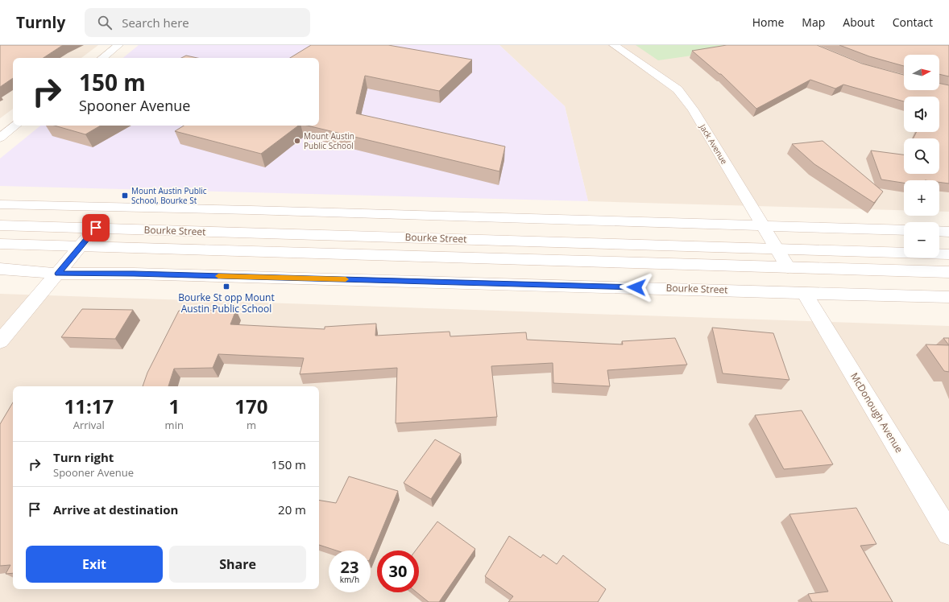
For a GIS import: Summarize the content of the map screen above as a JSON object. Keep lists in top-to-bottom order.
{
  "streets": {
    "street": ["Jack Avenue", "Bourke Street", "McDonough Avenue"]
  },
  "crossings": [
    ["Jack Avenue", "Bourke Street"],
    ["Bourke Street", "McDonough Avenue"]
  ],
  "places": {
    "other": ["Mount Austin Public School"],
    "transit": ["Mount Austin Public School, Bourke St", "Bourke St opp Mount Austin Public School"]
  },
  "north": "right",
  "page": {
    "header": "Turnly",
    "search": "Search here",
    "nav": [
      "Home",
      "Map",
      "About",
      "Contact"
    ],
    "map_buttons": ["+", "−"],
    "turn": ["150 m", "Spooner Avenue"],
    "eta": [
      "11:17",
      "Arrival",
      "1",
      "min",
      "170",
      "m"
    ],
    "list": [
      {
        "name": "Turn right",
        "note": "Spooner Avenue",
        "value": "150 m"
      },
      {
        "name": "Arrive at destination",
        "value": "20 m"
      }
    ],
    "buttons": ["Exit", "Share"],
    "speed": "23 km/h",
    "limit": "30"
  }
}
